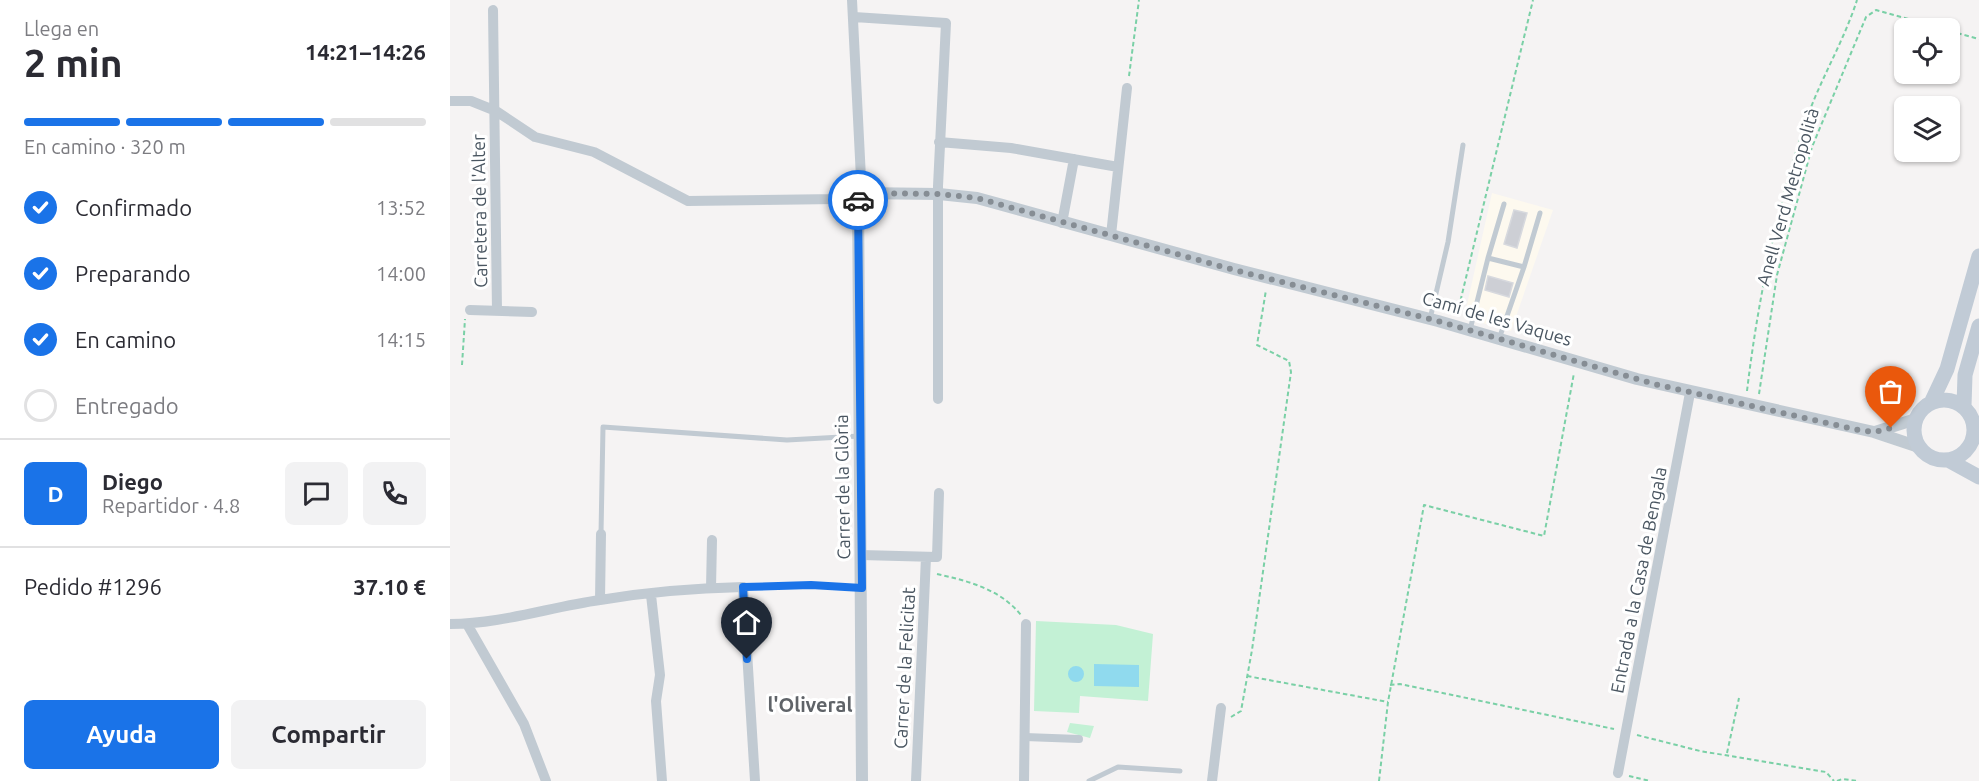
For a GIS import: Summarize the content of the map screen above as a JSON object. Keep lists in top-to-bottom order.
{
  "streets": {
    "street": [
      "Carretera de l'Alter",
      "Camí de les Vaques",
      "Carrer de la Glòria",
      "Entrada a la Casa de Bengala",
      "Carrer de la Felicitat"
    ],
    "path": ["Anell Verd Metropolità"]
  },
  "crossings": [
    ["Carretera de l'Alter", "Camí de les Vaques"],
    ["Carretera de l'Alter", "Carrer de la Glòria"],
    ["Camí de les Vaques", "Carrer de la Glòria"],
    ["Camí de les Vaques", "Entrada a la Casa de Bengala"]
  ],
  "districts": ["l'Oliveral"],
  "page": {
    "heading": ["2 min", "Llega en", "14:21–14:26"],
    "panel": [
      "Diego",
      "Repartidor · 4.8",
      "Pedido #1296",
      "37.10 €"
    ],
    "bar": "En camino · 320 m",
    "list": [
      ["Confirmado", "13:52"],
      ["Preparando", "14:00"],
      ["En camino", "14:15"],
      "Entregado"
    ],
    "round": "D",
    "buttons": ["Ayuda", "Compartir"]
  }
}
